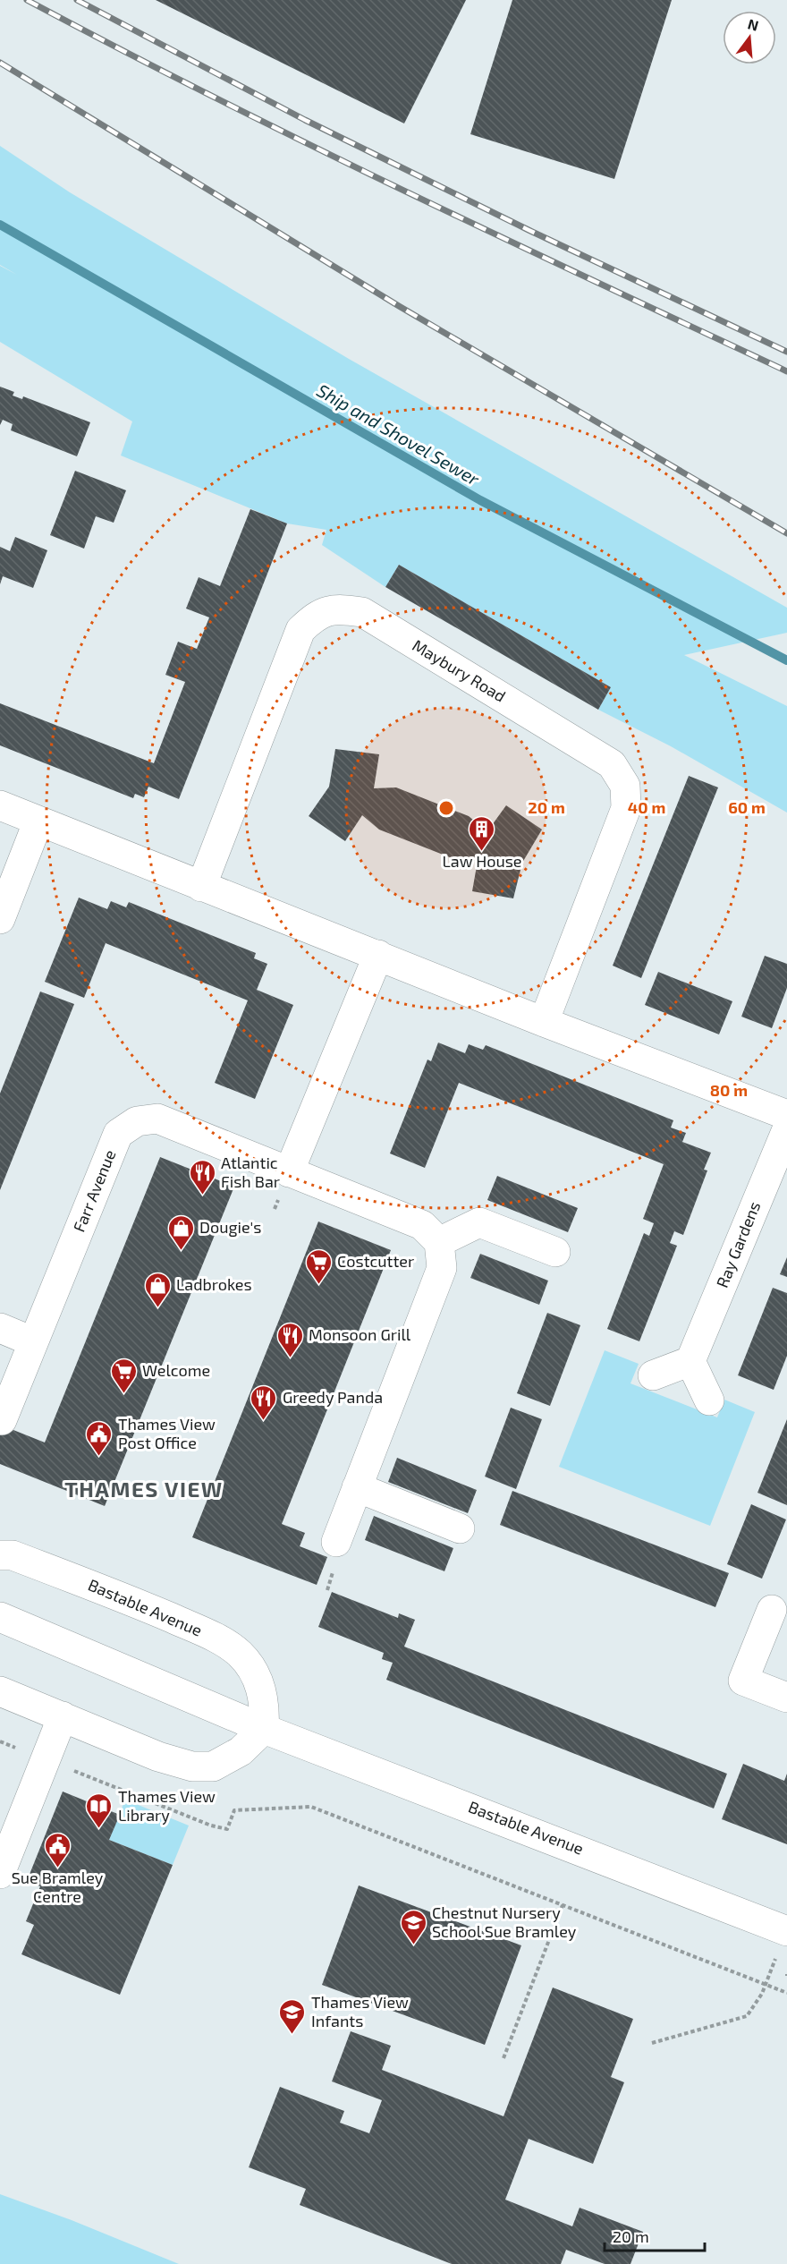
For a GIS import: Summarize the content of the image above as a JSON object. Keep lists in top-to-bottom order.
{
  "streets": {
    "street": [
      "Maybury Road",
      "Farr Avenue",
      "Ray Gardens",
      "Bastable Avenue"
    ]
  },
  "districts": ["THAMES VIEW"],
  "water": ["Ship and Shovel Sewer"],
  "places": {
    "building": ["Law House"],
    "restaurant": ["Atlantic Fish Bar", "Monsoon Grill", "Greedy Panda"],
    "shop": ["Dougie's", "Ladbrokes"],
    "supermarket": ["Costcutter", "Welcome"],
    "public building": ["Thames View Post Office", "Sue Bramley Centre"],
    "library": ["Thames View Library"],
    "school or university": ["Chestnut Nursery School Sue Bramley", "Thames View Infants"]
  },
  "scale_bar": "20 m",
  "north": "top",
  "rings": [
    "20 m",
    "40 m",
    "60 m",
    "80 m"
  ]
}
